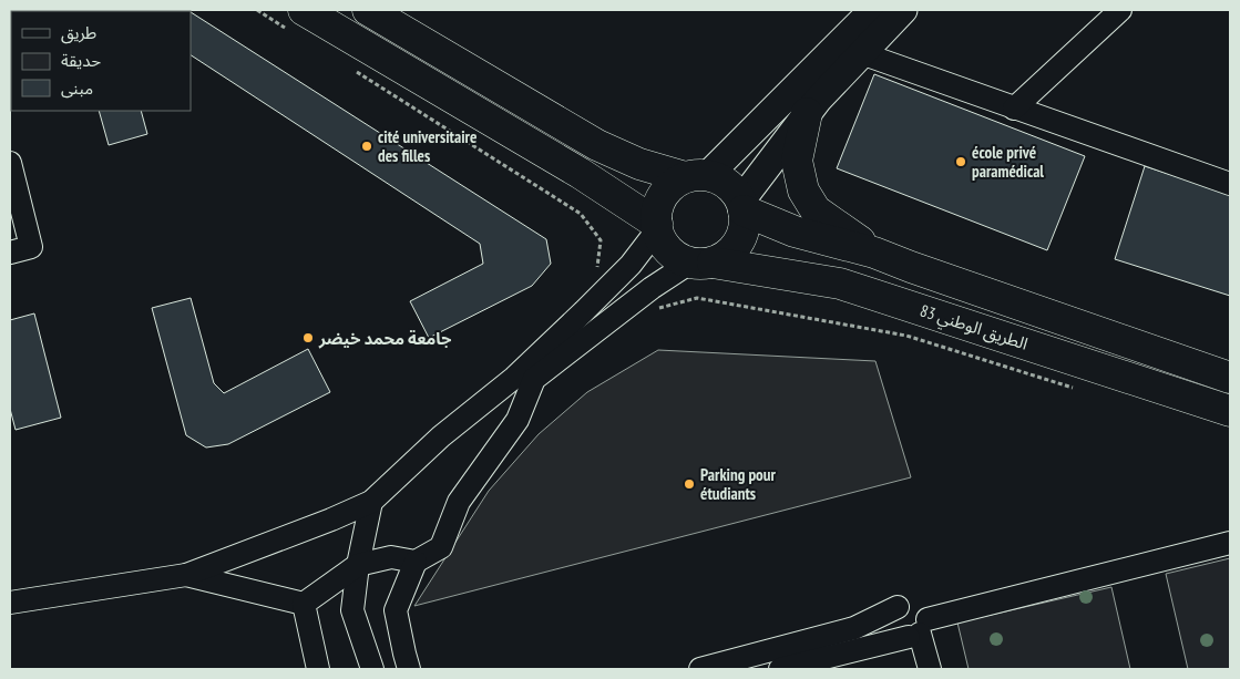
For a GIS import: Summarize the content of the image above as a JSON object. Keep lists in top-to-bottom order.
{
  "streets": {
    "highway": ["الطريق الوطني 83"]
  },
  "places": [
    "cité universitaire des filles",
    "école privé paramédical",
    "جامعة محمد خيضر",
    "Parking pour étudiants"
  ],
  "legend": ["طريق", "حديقة", "مبنى"]
}
